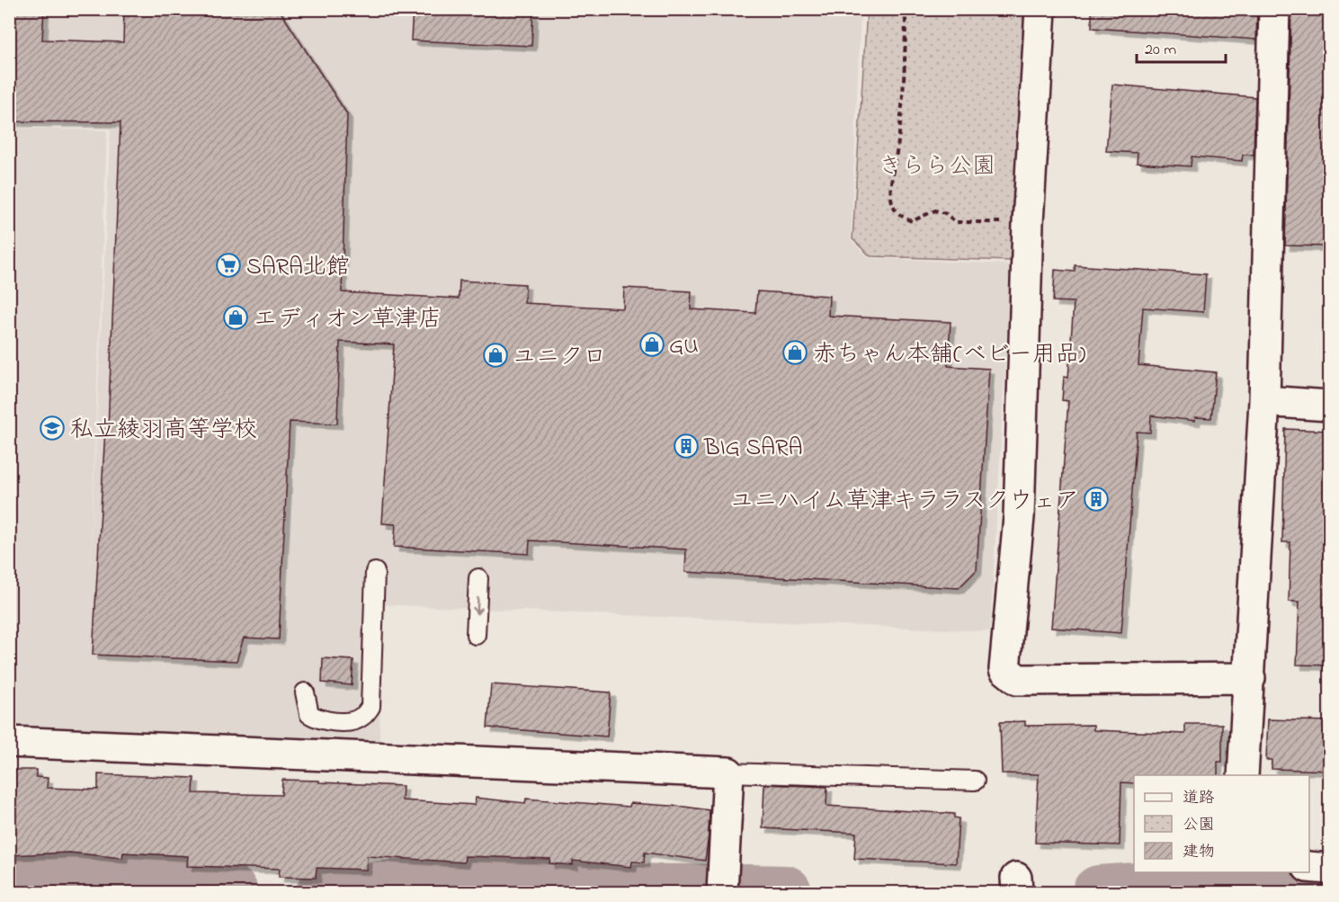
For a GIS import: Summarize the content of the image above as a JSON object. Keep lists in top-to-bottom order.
{
  "parks": ["きらら公園"],
  "places": {
    "supermarket": ["SARA北館"],
    "shop": [
      "エディオン草津店",
      "GU",
      "赤ちゃん本舗(ベビー用品)",
      "ユニクロ"
    ],
    "school or university": ["私立綾羽高等学校"],
    "building": ["BIG SARA", "ユニハイム草津キララスクウェア"]
  },
  "legend": ["道路", "公園", "建物"],
  "scale_bar": "20 m"
}
